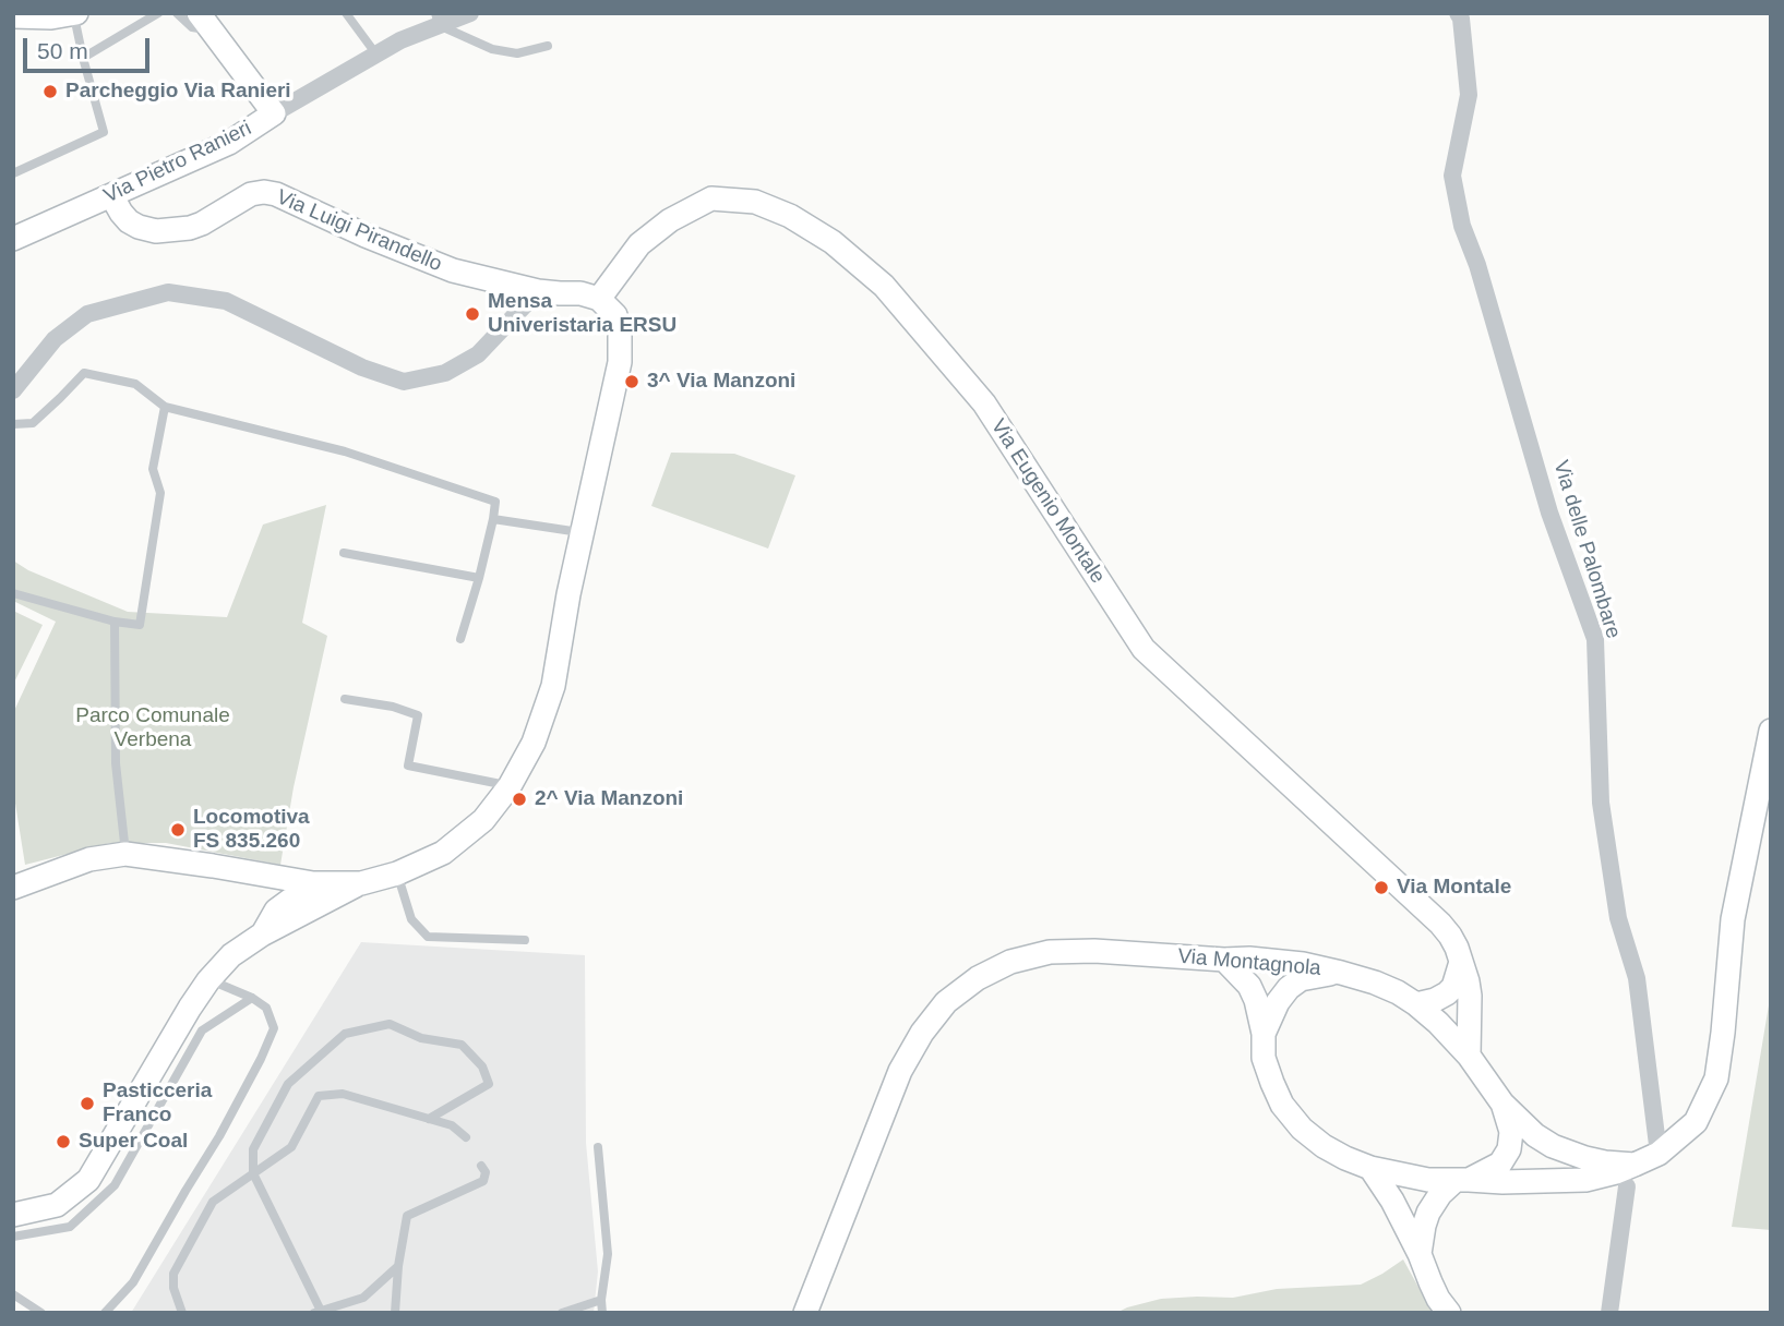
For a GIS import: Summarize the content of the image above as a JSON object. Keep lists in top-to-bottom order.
{
  "streets": {
    "street": [
      "Via Pietro Ranieri",
      "Via Luigi Pirandello",
      "Via Eugenio Montale",
      "Via delle Palombare",
      "Via Montagnola"
    ]
  },
  "crossings": [
    ["Via Pietro Ranieri", "Via Luigi Pirandello"],
    ["Via Luigi Pirandello", "Via Eugenio Montale"],
    ["Via Eugenio Montale", "Via Montagnola"]
  ],
  "parks": ["Parco Comunale Verbena"],
  "places": [
    "Parcheggio Via Ranieri",
    "Mensa Univeristaria ERSU",
    "3^ Via Manzoni",
    "2^ Via Manzoni",
    "Locomotiva FS 835.260",
    "Via Montale",
    "Pasticceria Franco",
    "Super Coal"
  ],
  "scale_bar": "50 m"
}
